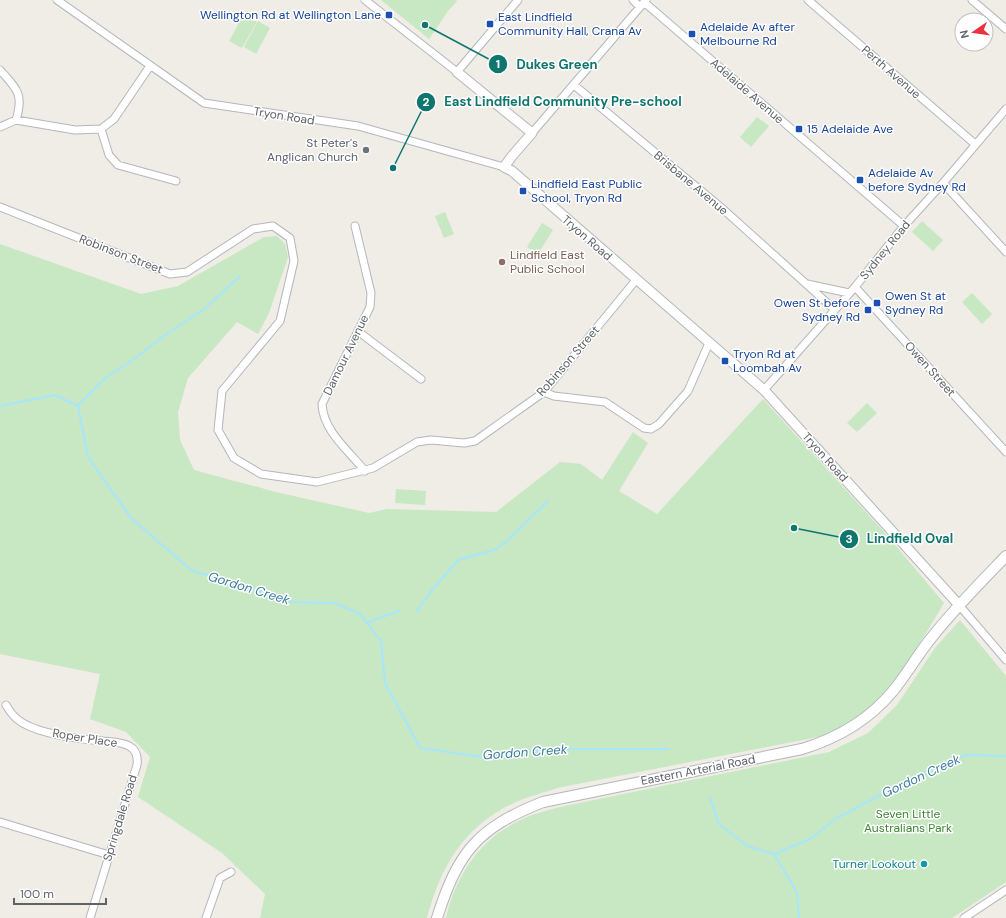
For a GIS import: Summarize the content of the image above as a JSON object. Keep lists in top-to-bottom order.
{
  "streets": {
    "main road": ["Eastern Arterial Road"],
    "street": [
      "Perth Avenue",
      "Adelaide Avenue",
      "Tryon Road",
      "Brisbane Avenue",
      "Sydney Road",
      "Robinson Street",
      "Damour Avenue",
      "Owen Street",
      "Roper Place",
      "Springdale Road"
    ]
  },
  "crossings": [
    ["Perth Avenue", "Sydney Road"],
    ["Adelaide Avenue", "Sydney Road"],
    ["Tryon Road", "Sydney Road"],
    ["Tryon Road", "Robinson Street"],
    ["Tryon Road", "Eastern Arterial Road"],
    ["Brisbane Avenue", "Sydney Road"],
    ["Sydney Road", "Owen Street"],
    ["Robinson Street", "Damour Avenue"],
    ["Roper Place", "Springdale Road"]
  ],
  "water": ["Gordon Creek"],
  "parks": ["Seven Little Australians Park"],
  "places": {
    "transit": [
      "Wellington Rd at Wellington Lane",
      "East Lindfield Community Hall, Crana Av",
      "Adelaide Av after Melbourne Rd",
      "15 Adelaide Ave",
      "Adelaide Av before Sydney Rd",
      "Lindfield East Public School, Tryon Rd",
      "Owen St at Sydney Rd",
      "Owen St before Sydney Rd",
      "Tryon Rd at Loombah Av"
    ],
    "other": [
      "Dukes Green",
      "St Peter's Anglican Church",
      "East Lindfield Community Pre-school",
      "Lindfield East Public School",
      "Lindfield Oval",
      "Turner Lookout"
    ]
  },
  "scale_bar": "100 m",
  "north": "left"
}
